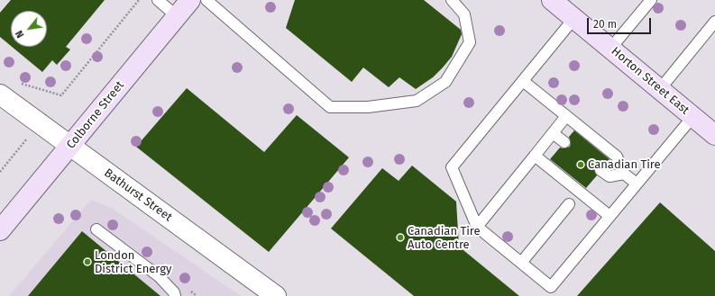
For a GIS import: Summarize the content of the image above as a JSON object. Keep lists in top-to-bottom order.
{
  "streets": {
    "street": ["Horton Street East", "Colborne Street", "Bathurst Street"]
  },
  "crossings": [
    ["Colborne Street", "Bathurst Street"]
  ],
  "places": ["Canadian Tire", "Canadian Tire Auto Centre", "London District Energy"],
  "scale_bar": "20 m",
  "north": "bottom left"
}
